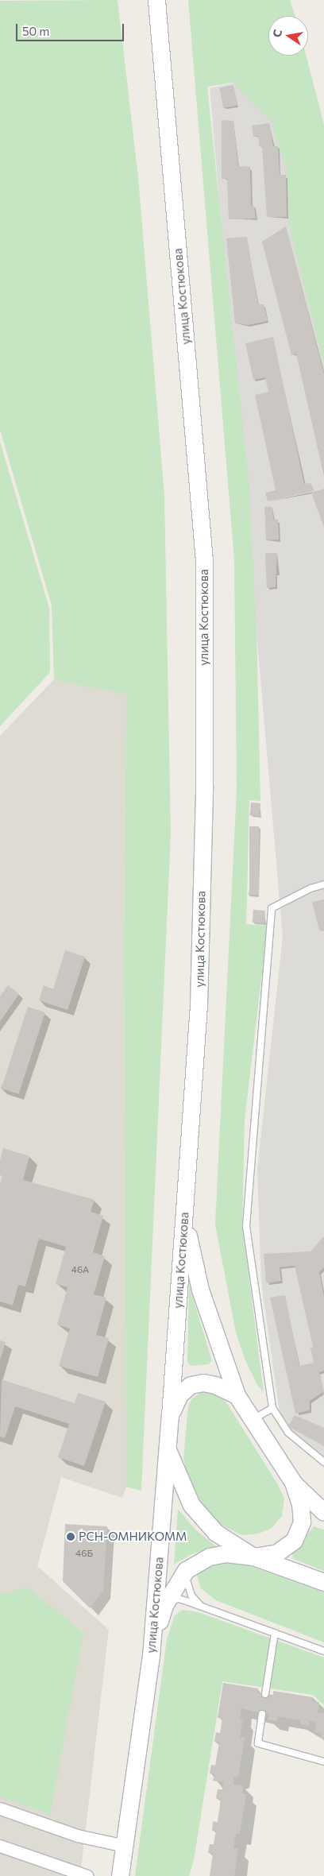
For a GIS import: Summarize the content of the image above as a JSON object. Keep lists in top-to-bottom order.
{
  "streets": {
    "main road": ["улица Костюкова"]
  },
  "places": ["РСН-ОМНИКОММ"],
  "house_numbers": ["46А", "46Б"],
  "scale_bar": "50 m",
  "north": "left"
}
